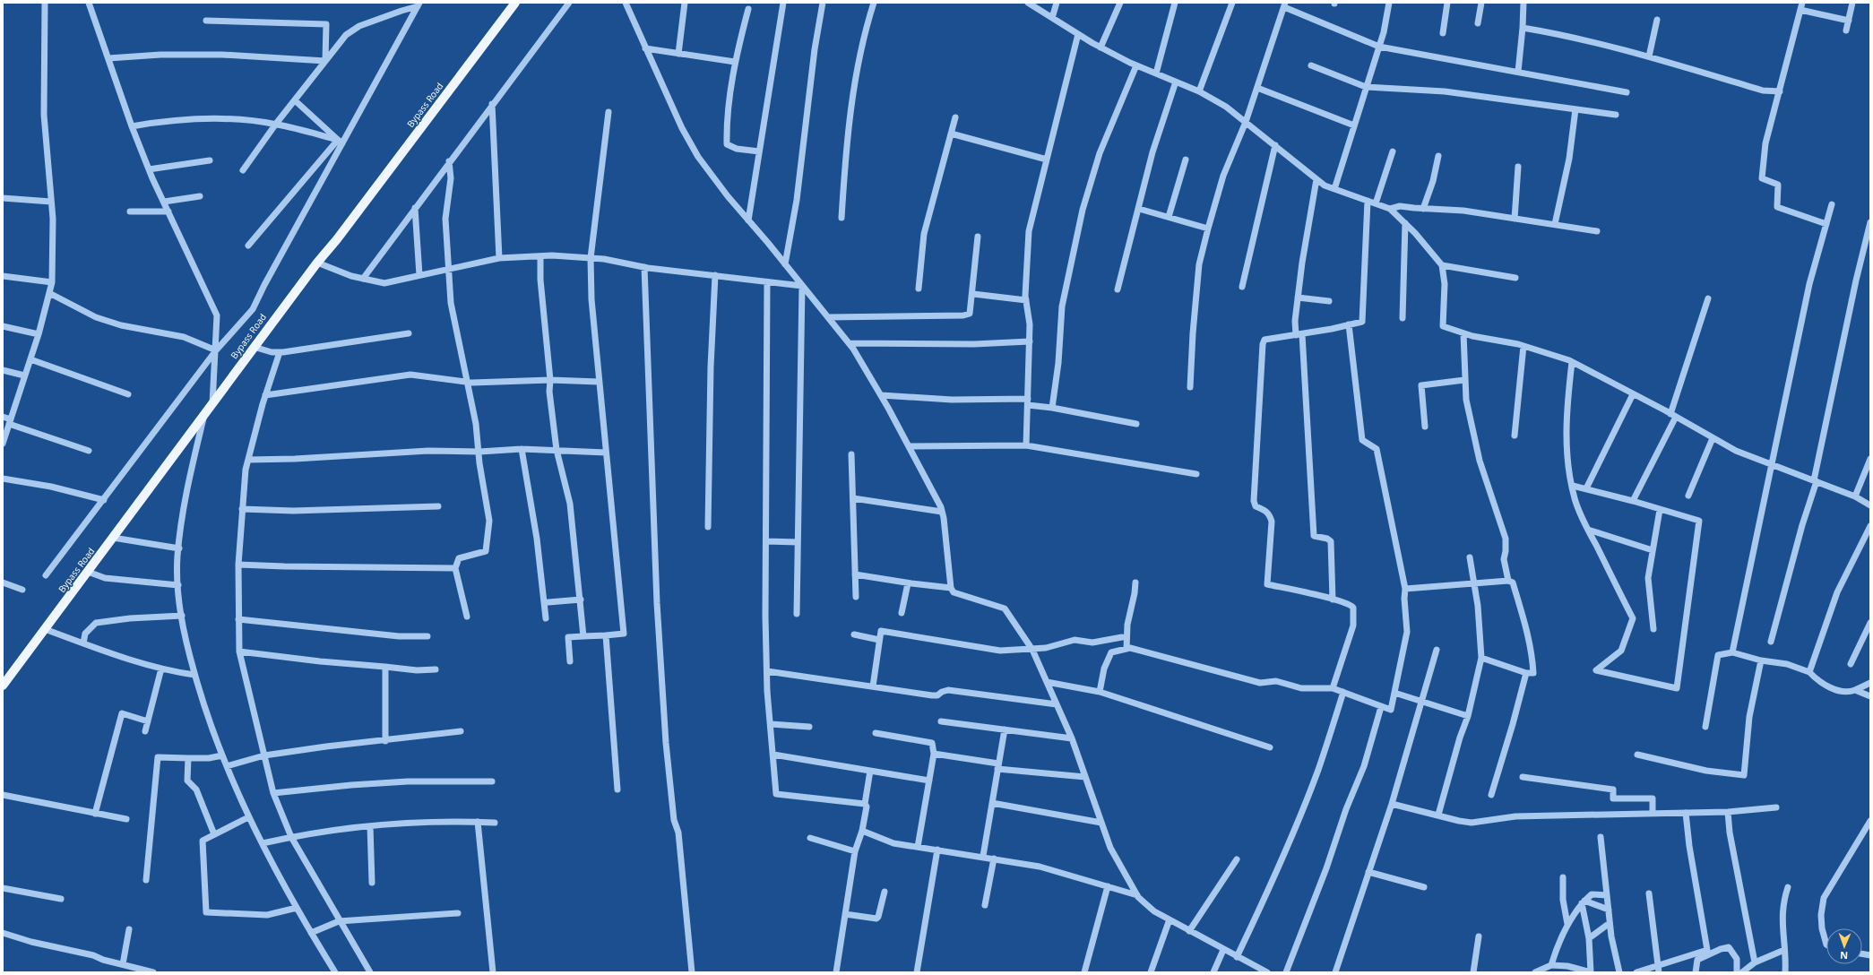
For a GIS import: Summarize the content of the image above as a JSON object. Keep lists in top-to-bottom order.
{
  "streets": {
    "main road": ["Bypass Road"]
  },
  "north": "bottom"
}
